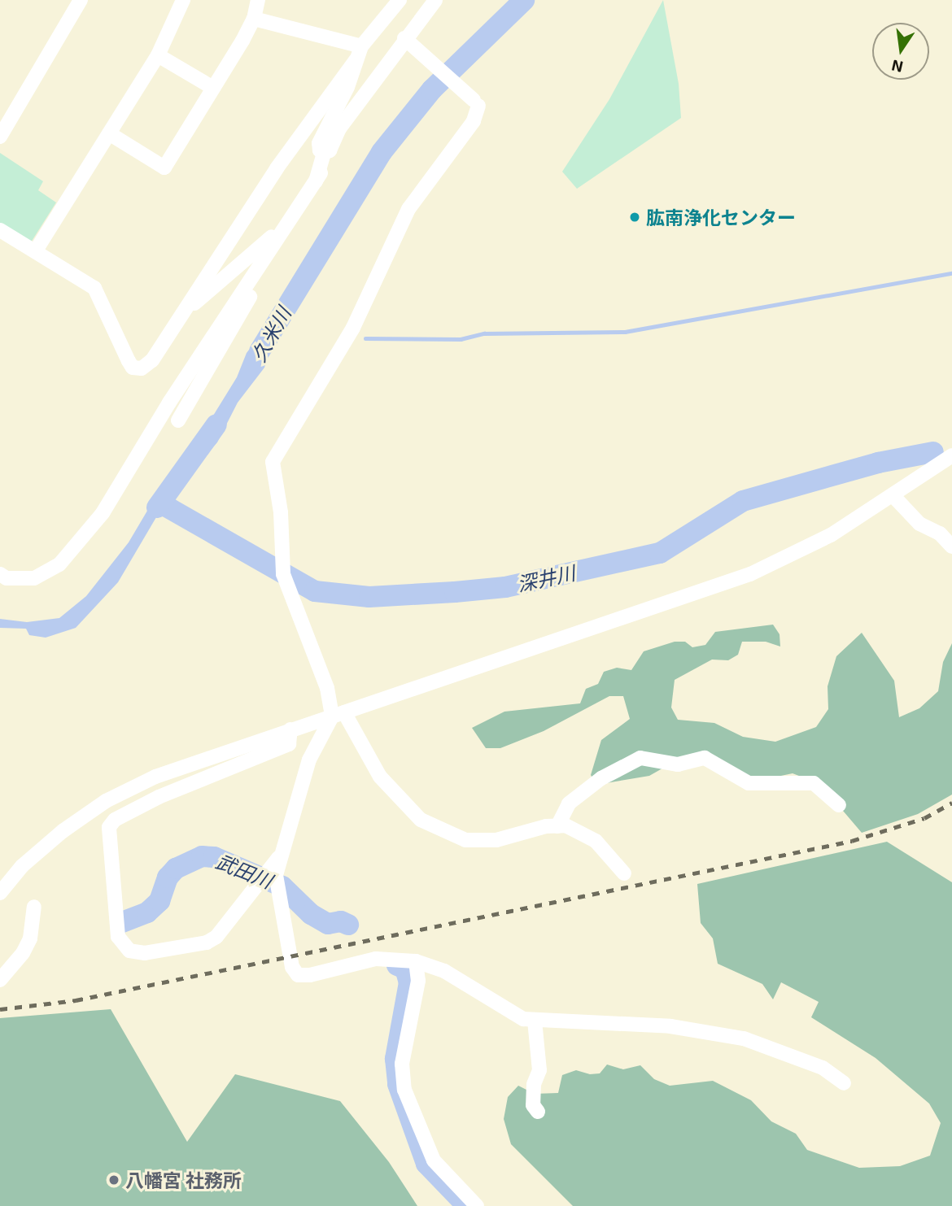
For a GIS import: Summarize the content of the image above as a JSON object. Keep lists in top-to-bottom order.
{
  "water": ["久米川", "深井川", "武田川"],
  "places": ["肱南浄化センター", "八幡宮 社務所"],
  "north": "bottom"
}
